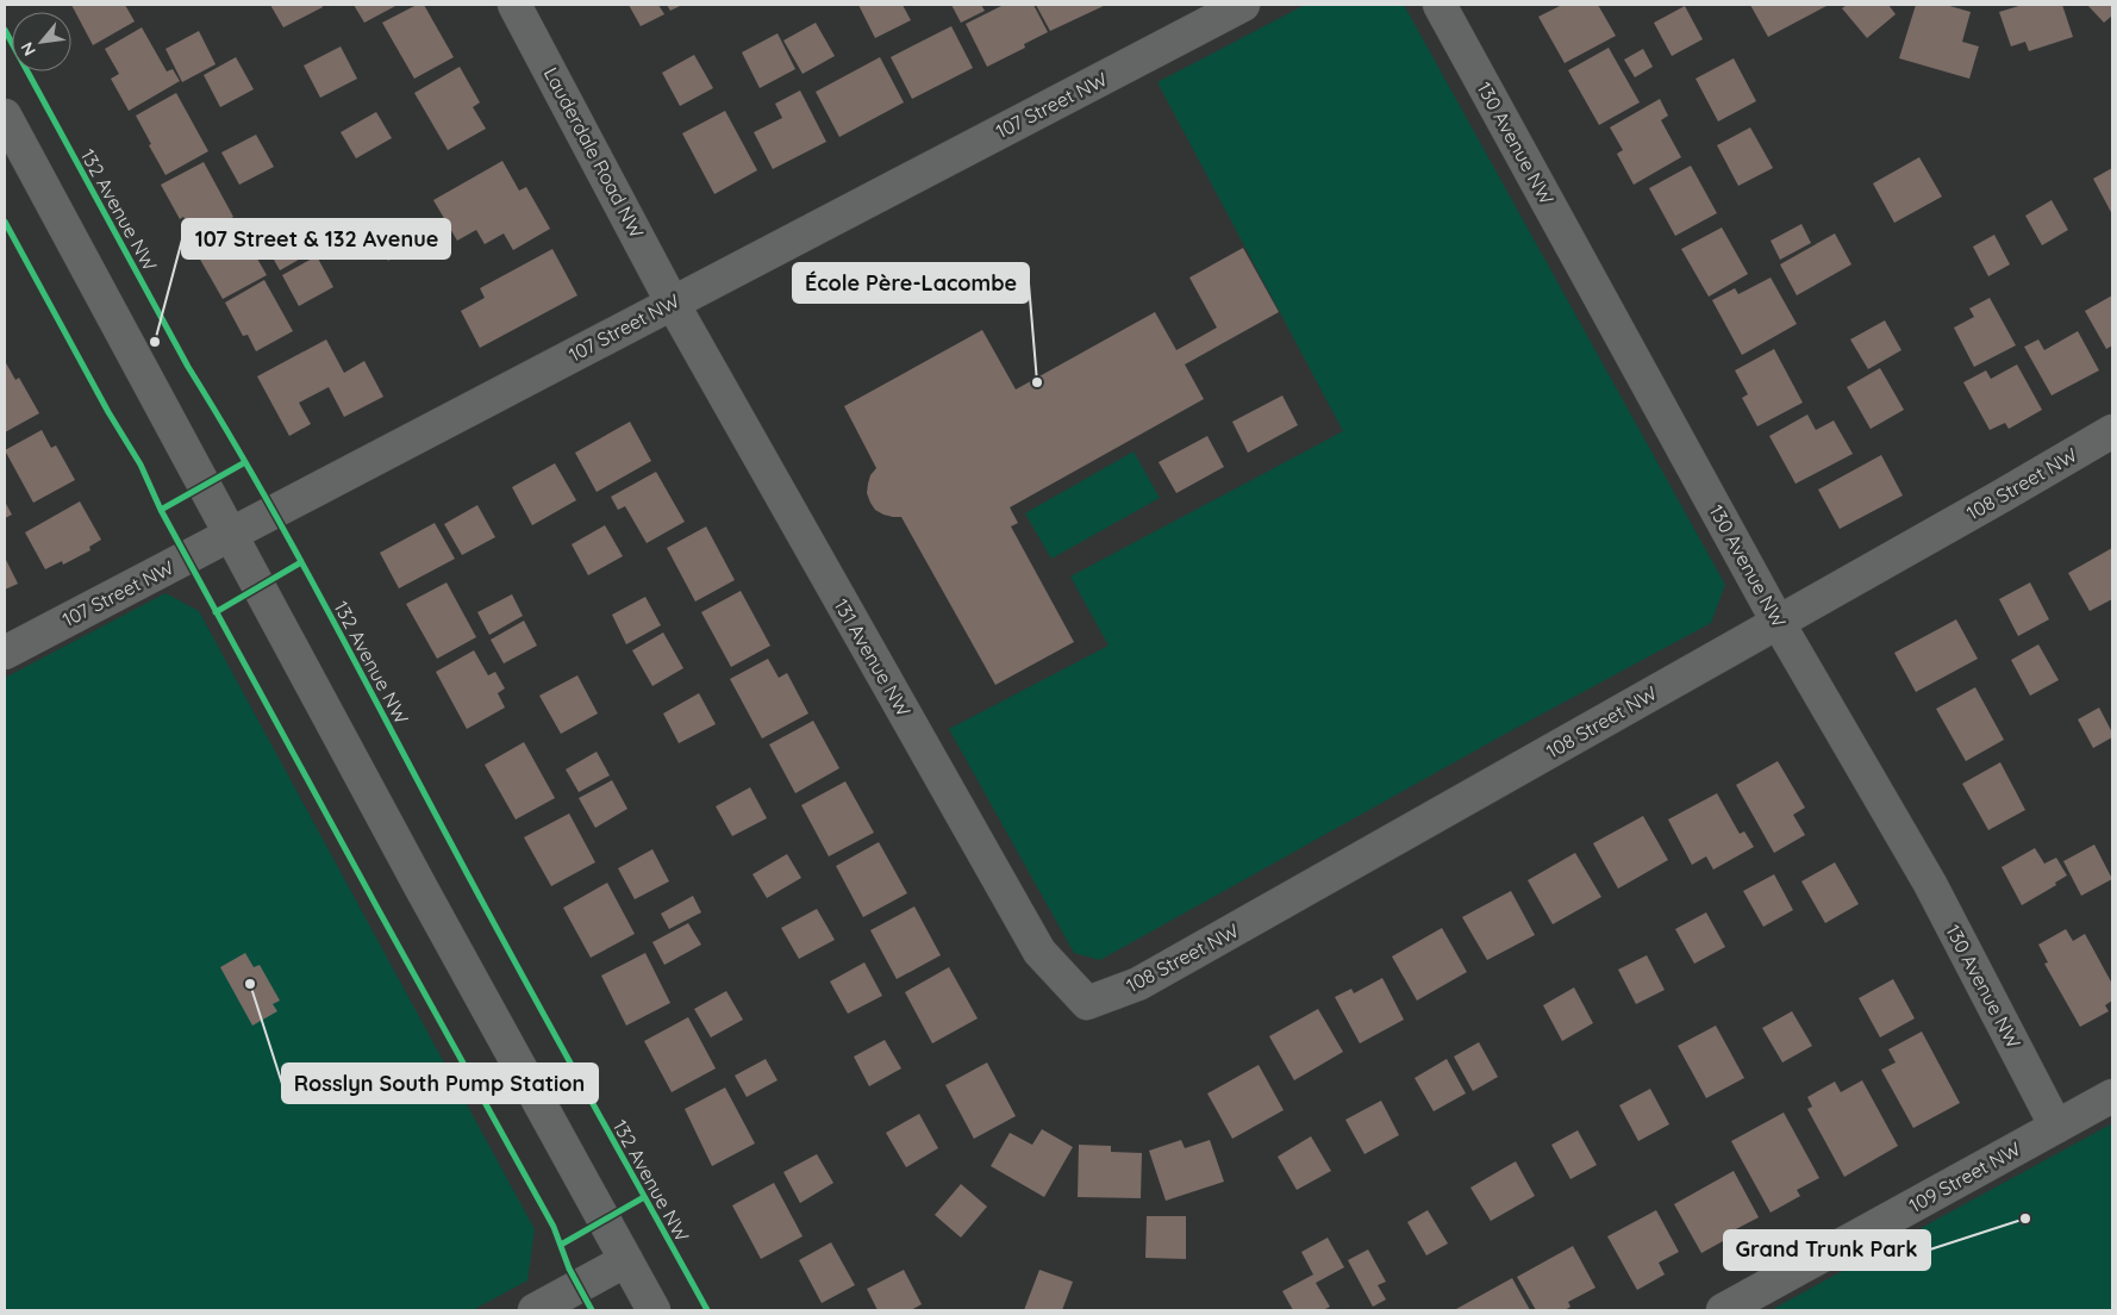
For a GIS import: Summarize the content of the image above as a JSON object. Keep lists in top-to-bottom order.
{
  "streets": {
    "street": [
      "107 Street NW",
      "130 Avenue NW",
      "Lauderdale Road NW",
      "108 Street NW",
      "131 Avenue NW",
      "109 Street NW"
    ],
    "cycle path": ["132 Avenue NW"]
  },
  "crossings": [
    ["107 Street NW", "Lauderdale Road NW"],
    ["107 Street NW", "131 Avenue NW"],
    ["130 Avenue NW", "108 Street NW"],
    ["130 Avenue NW", "109 Street NW"],
    ["Lauderdale Road NW", "131 Avenue NW"],
    ["108 Street NW", "131 Avenue NW"]
  ],
  "places": [
    "107 Street & 132 Avenue",
    "École Père-Lacombe",
    "Rosslyn South Pump Station",
    "Grand Trunk Park"
  ],
  "north": "bottom left"
}
